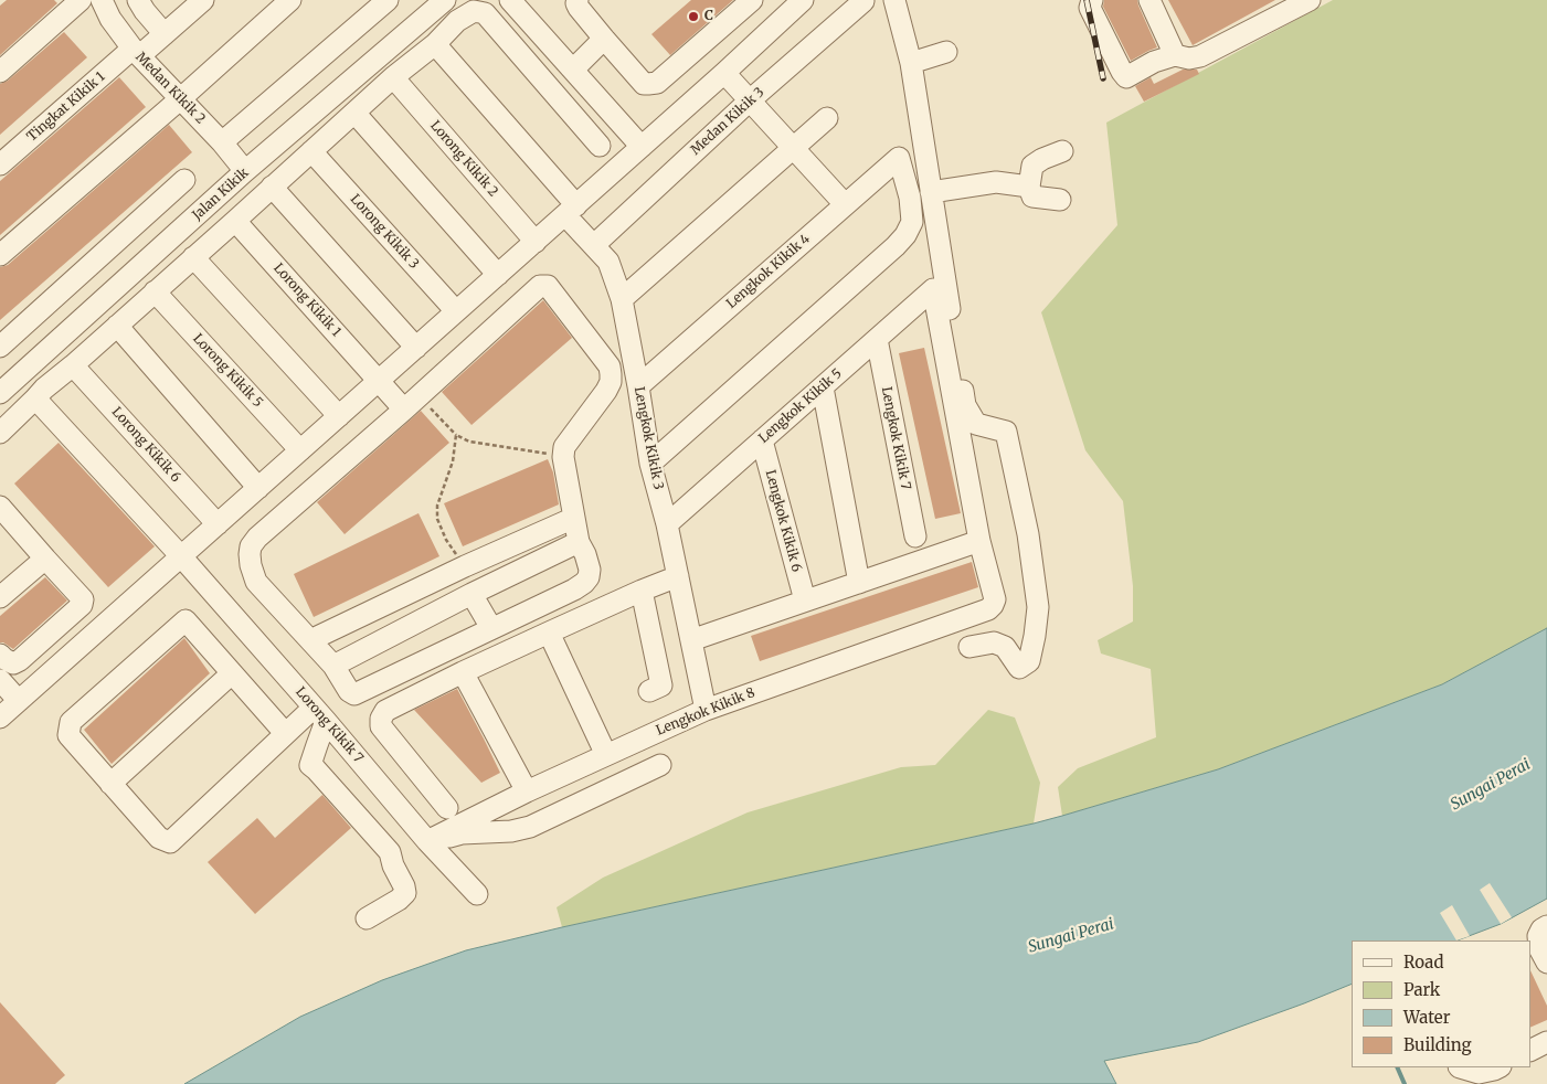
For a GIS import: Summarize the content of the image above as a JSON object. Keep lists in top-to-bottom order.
{
  "streets": {
    "street": [
      "Medan Kikik 2",
      "Tingkat Kikik 1",
      "Medan Kikik 3",
      "Lorong Kikik 2",
      "Jalan Kikik",
      "Lorong Kikik 3",
      "Lengkok Kikik 4",
      "Lorong Kikik 1",
      "Lorong Kikik 5",
      "Lengkok Kikik 5",
      "Lengkok Kikik 3",
      "Lengkok Kikik 7",
      "Lorong Kikik 6",
      "Lengkok Kikik 6",
      "Lengkok Kikik 8",
      "Lorong Kikik 7"
    ]
  },
  "crossings": [
    ["Medan Kikik 2", "Tingkat Kikik 1"],
    ["Medan Kikik 2", "Jalan Kikik"],
    ["Medan Kikik 3", "Lengkok Kikik 3"],
    ["Lengkok Kikik 4", "Lengkok Kikik 3"],
    ["Lengkok Kikik 5", "Lengkok Kikik 3"],
    ["Lengkok Kikik 5", "Lengkok Kikik 7"],
    ["Lengkok Kikik 5", "Lengkok Kikik 6"],
    ["Lengkok Kikik 5", "Lengkok Kikik 8"],
    ["Lengkok Kikik 3", "Lengkok Kikik 8"],
    ["Lengkok Kikik 8", "Lorong Kikik 7"]
  ],
  "water": ["Sungai Perai"],
  "places": ["C"],
  "legend": [
    "Road",
    "Park",
    "Water",
    "Building"
  ]
}
